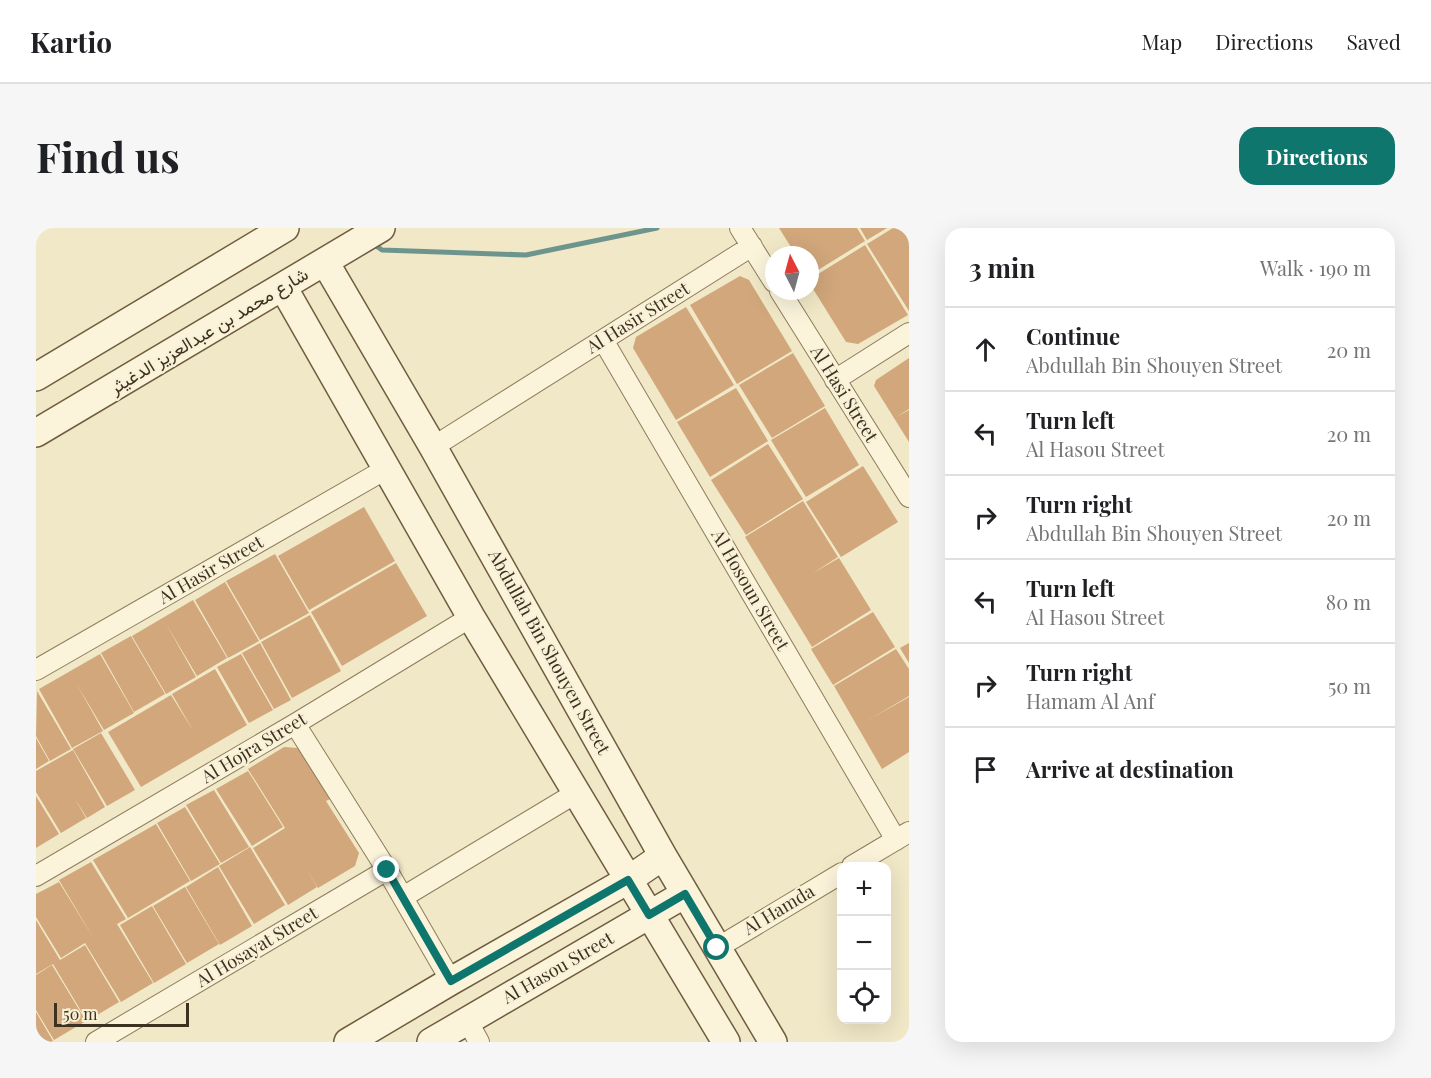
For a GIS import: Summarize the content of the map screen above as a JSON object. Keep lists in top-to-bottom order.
{
  "streets": {
    "street": [
      "Al Hasir Street",
      "شارع محمد بن عبدالعزيز الدغيثر",
      "Al Hasi Street",
      "Al Hosoun Street",
      "Abdullah Bin Shouyen Street",
      "Al Hojra Street",
      "Al Hamda",
      "Al Hosayat Street",
      "Al Hasou Street"
    ]
  },
  "crossings": [
    ["Al Hasir Street", "Al Hosoun Street"],
    ["Al Hasir Street", "Abdullah Bin Shouyen Street"],
    ["شارع محمد بن عبدالعزيز الدغيثر", "Abdullah Bin Shouyen Street"],
    ["Abdullah Bin Shouyen Street", "Al Hamda"],
    ["Abdullah Bin Shouyen Street", "Al Hasou Street"]
  ],
  "scale_bar": "50 m",
  "north": "top",
  "page": {
    "header": "Kartio",
    "nav": ["Map", "Directions", "Saved"],
    "buttons": "Directions",
    "title": "Find us",
    "heading": ["3 min", "Walk · 190 m"],
    "list": [
      ["Continue", "Abdullah Bin Shouyen Street", "20 m"],
      ["Turn left", "Al Hasou Street", "20 m"],
      ["Turn right", "Abdullah Bin Shouyen Street", "20 m"],
      ["Turn left", "Al Hasou Street", "80 m"],
      ["Turn right", "Hamam Al Anf", "50 m"],
      "Arrive at destination"
    ],
    "map_buttons": ["+", "−"],
    "scale": "50 m"
  }
}
